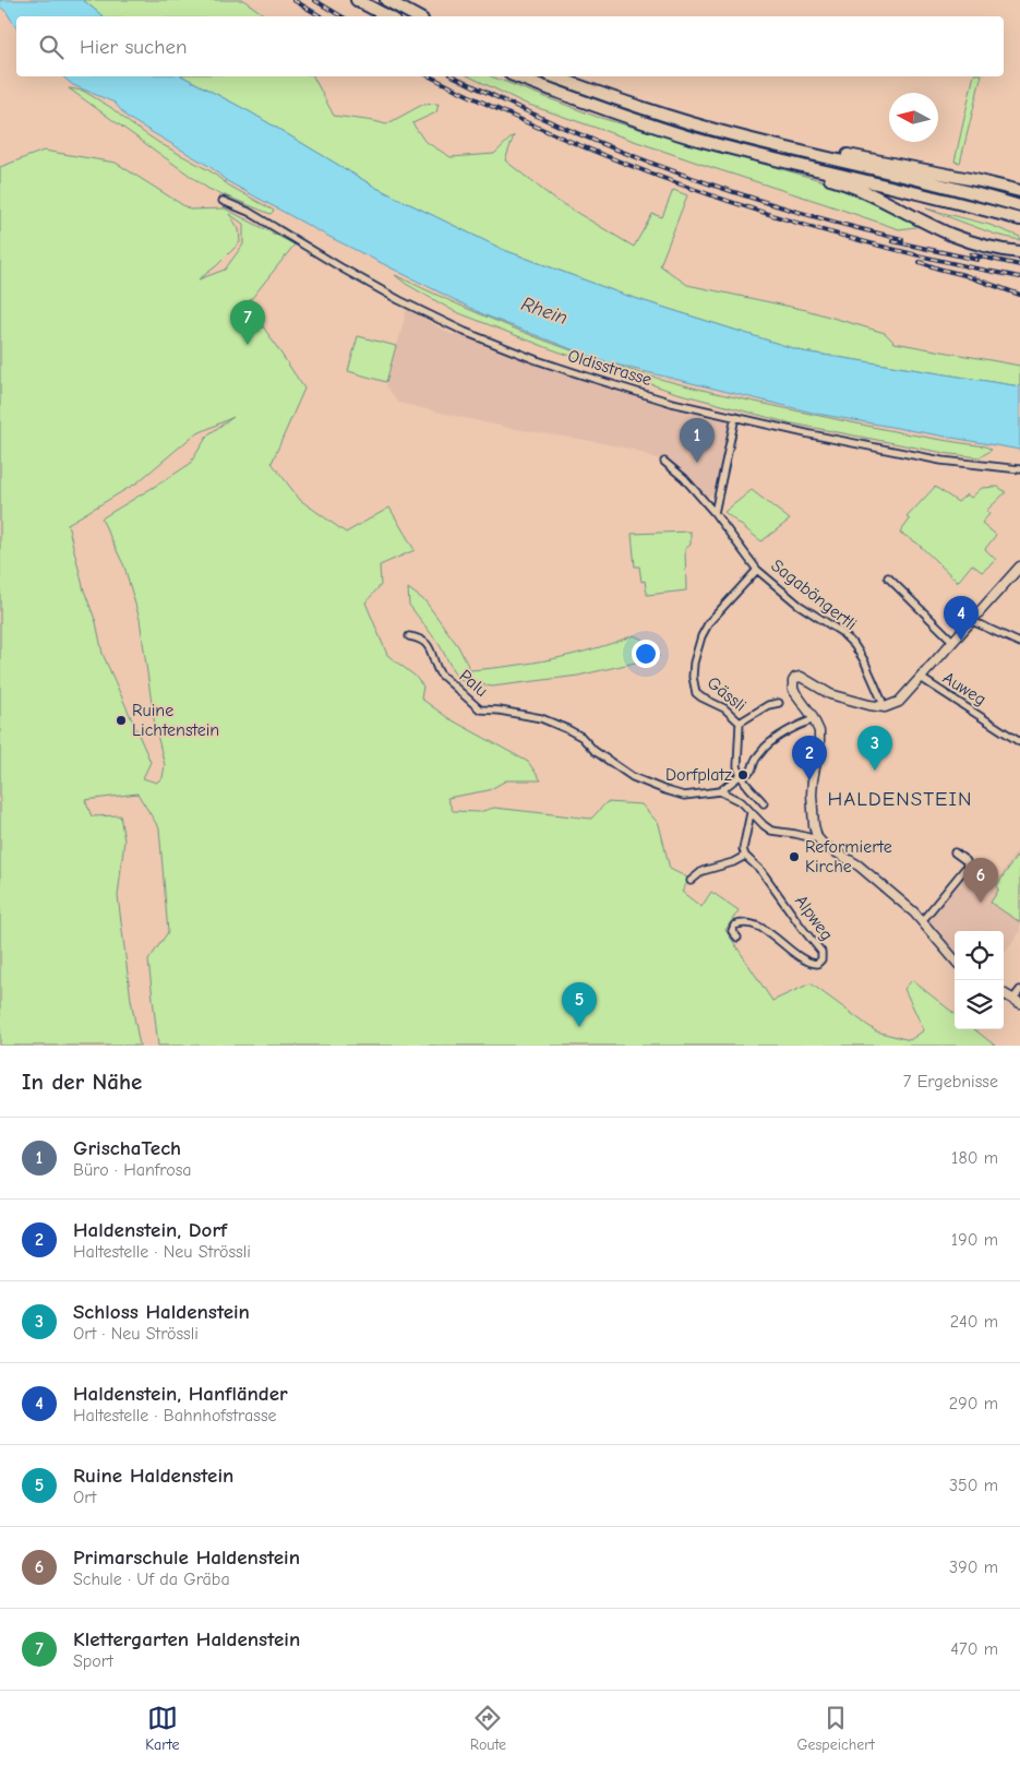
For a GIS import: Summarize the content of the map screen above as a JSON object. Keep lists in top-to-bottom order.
{
  "streets": {
    "street": [
      "Oldisstrasse",
      "Sagaböngertli",
      "Palu",
      "Auweg",
      "Gässli",
      "Alpweg"
    ]
  },
  "crossings": [
    ["Sagaböngertli", "Gässli"]
  ],
  "districts": ["HALDENSTEIN"],
  "water": ["Rhein"],
  "places": ["Ruine Lichtenstein", "Dorfplatz", "Reformierte Kirche"],
  "north": "left",
  "page": {
    "search": "Hier suchen",
    "pins": [
      "7",
      "1",
      "4",
      "3",
      "2",
      "6",
      "5"
    ],
    "heading": ["In der Nähe", "7 Ergebnisse"],
    "list": [
      {
        "mark": "1",
        "name": "GrischaTech",
        "note": "Büro · Hanfrosa",
        "value": "180 m"
      },
      {
        "mark": "2",
        "name": "Haldenstein, Dorf",
        "note": "Haltestelle · Neu Strössli",
        "value": "190 m"
      },
      {
        "mark": "3",
        "name": "Schloss Haldenstein",
        "note": "Ort · Neu Strössli",
        "value": "240 m"
      },
      {
        "mark": "4",
        "name": "Haldenstein, Hanfländer",
        "note": "Haltestelle · Bahnhofstrasse",
        "value": "290 m"
      },
      {
        "mark": "5",
        "name": "Ruine Haldenstein",
        "note": "Ort",
        "value": "350 m"
      },
      {
        "mark": "6",
        "name": "Primarschule Haldenstein",
        "note": "Schule · Uf da Gräba",
        "value": "390 m"
      },
      {
        "mark": "7",
        "name": "Klettergarten Haldenstein",
        "note": "Sport",
        "value": "470 m"
      }
    ],
    "nav": ["Karte", "Route", "Gespeichert"]
  }
}
